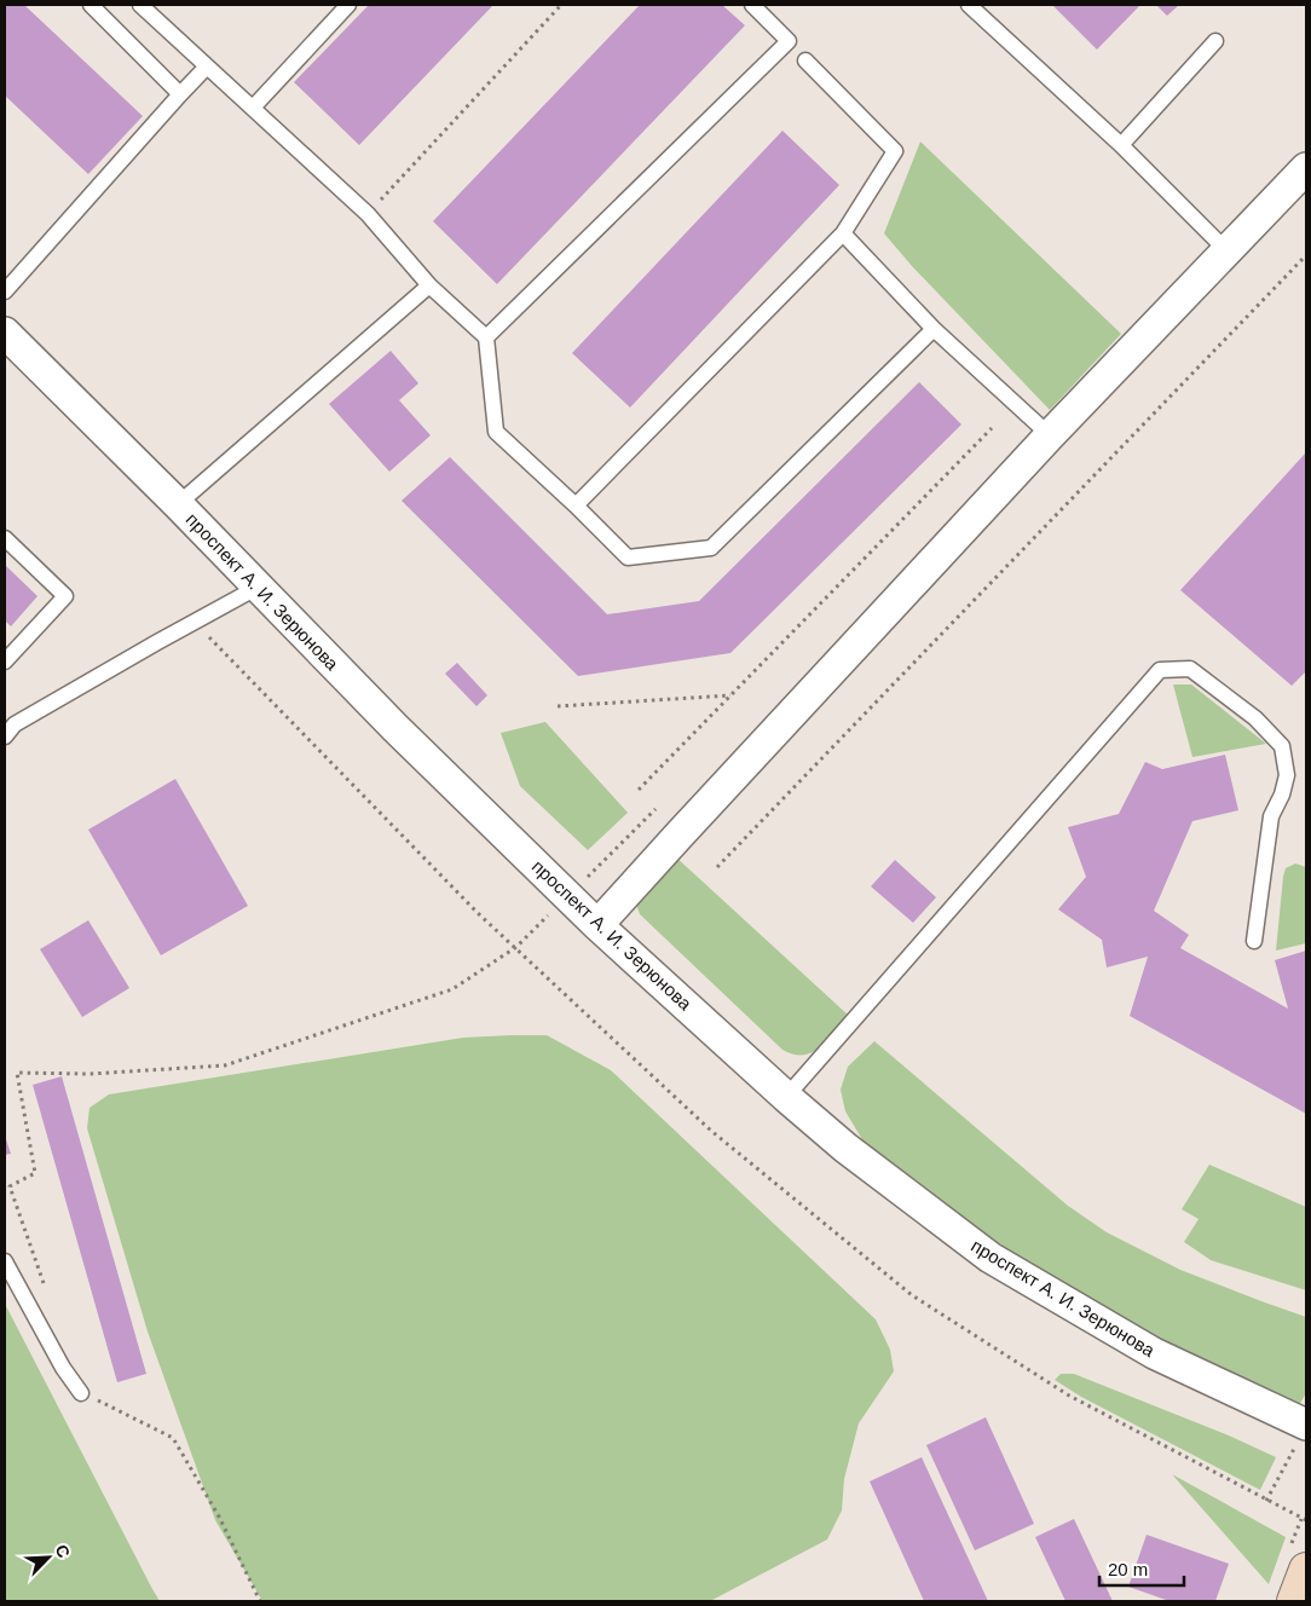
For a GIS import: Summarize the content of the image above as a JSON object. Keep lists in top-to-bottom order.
{
  "streets": {
    "street": ["проспект А. И. Зерюнова"]
  },
  "scale_bar": "20 m",
  "north": "top right"
}
